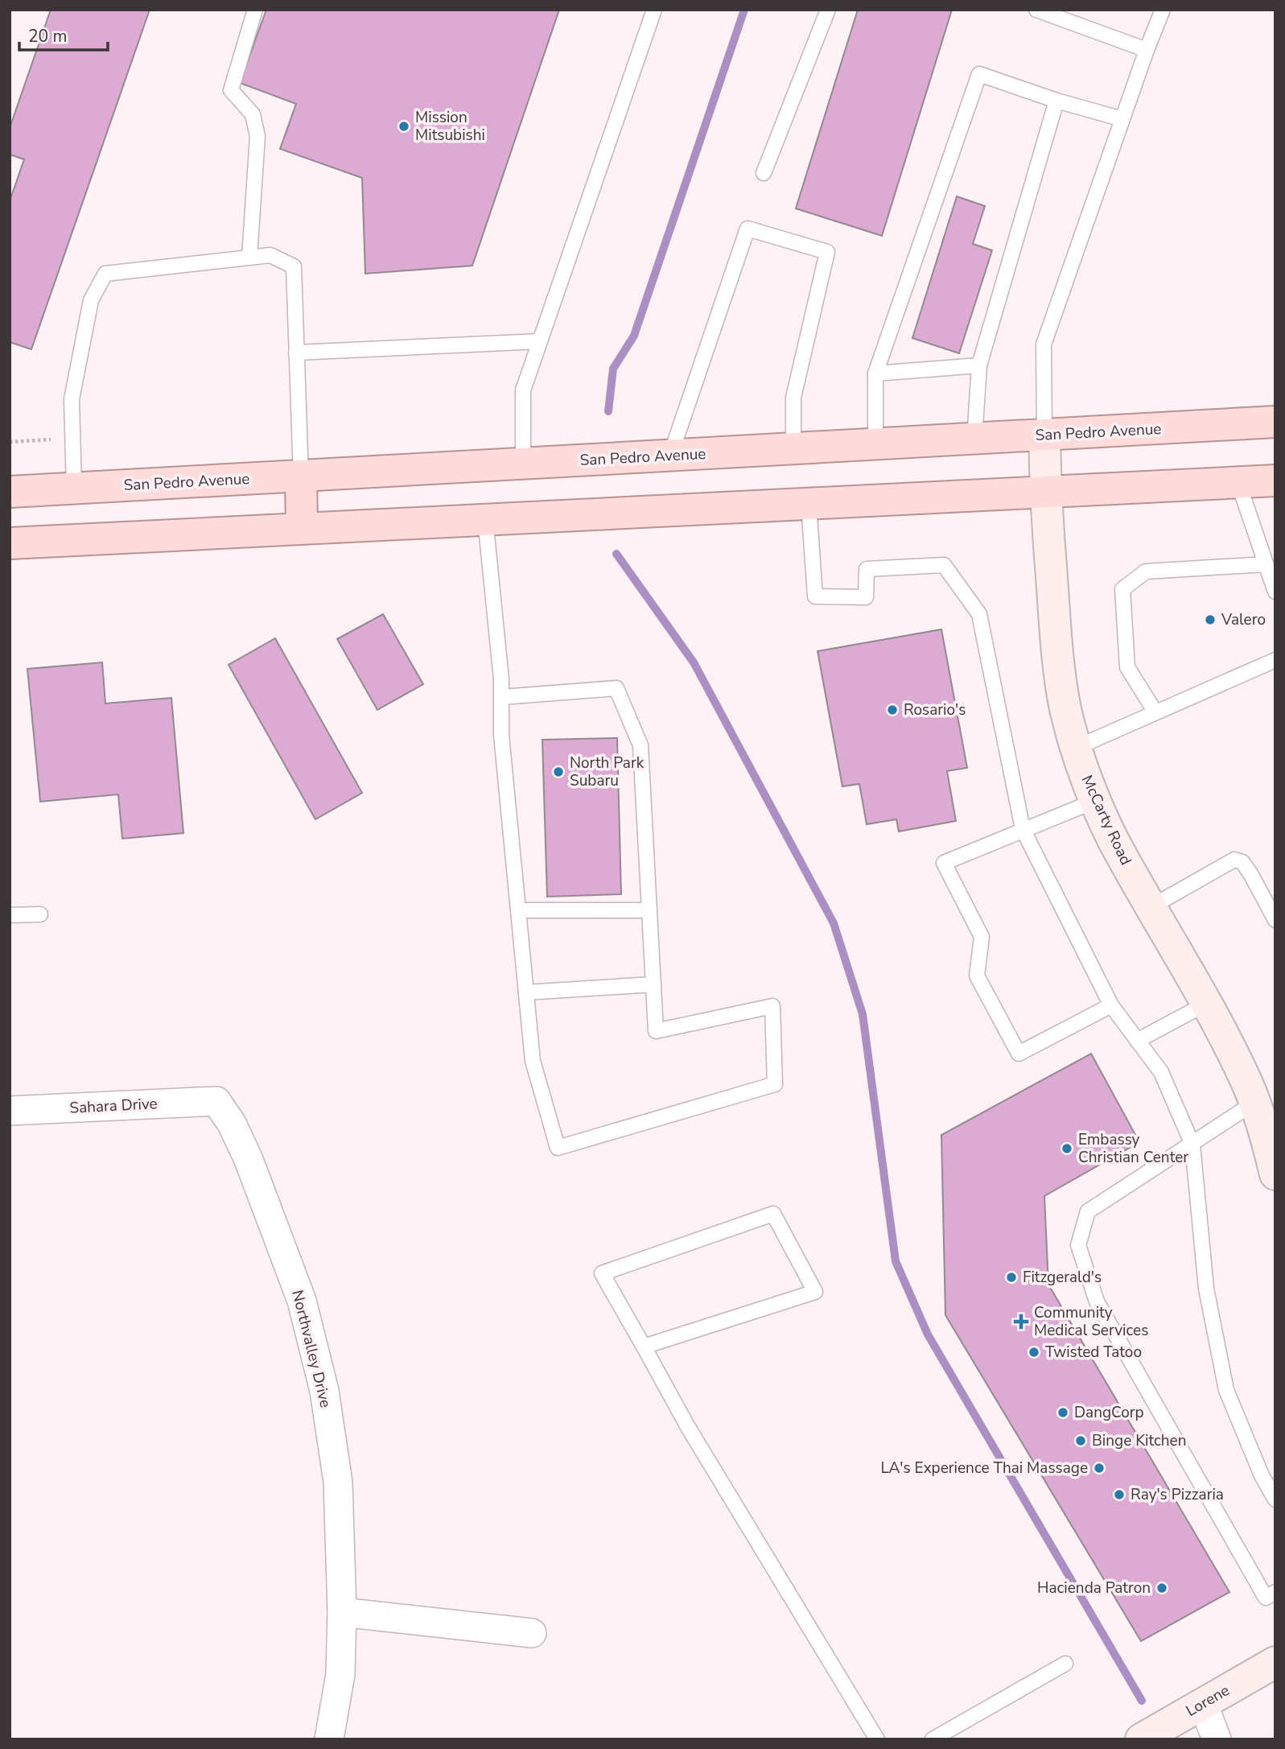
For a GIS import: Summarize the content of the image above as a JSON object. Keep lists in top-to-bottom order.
{
  "streets": {
    "main road": ["San Pedro Avenue"],
    "street": [
      "McCarty Road",
      "Sahara Drive",
      "Northvalley Drive",
      "Lorene"
    ]
  },
  "crossings": [
    ["San Pedro Avenue", "McCarty Road"],
    ["Sahara Drive", "Northvalley Drive"]
  ],
  "places": {
    "other": [
      "Mission Mitsubishi",
      "Valero",
      "Rosario's",
      "North Park Subaru",
      "Embassy Christian Center",
      "Fitzgerald's",
      "Twisted Tatoo",
      "DangCorp",
      "Binge Kitchen",
      "LA's Experience Thai Massage",
      "Ray's Pizzaria",
      "Hacienda Patron"
    ],
    "health": ["Community Medical Services"]
  },
  "scale_bar": "20 m"
}
